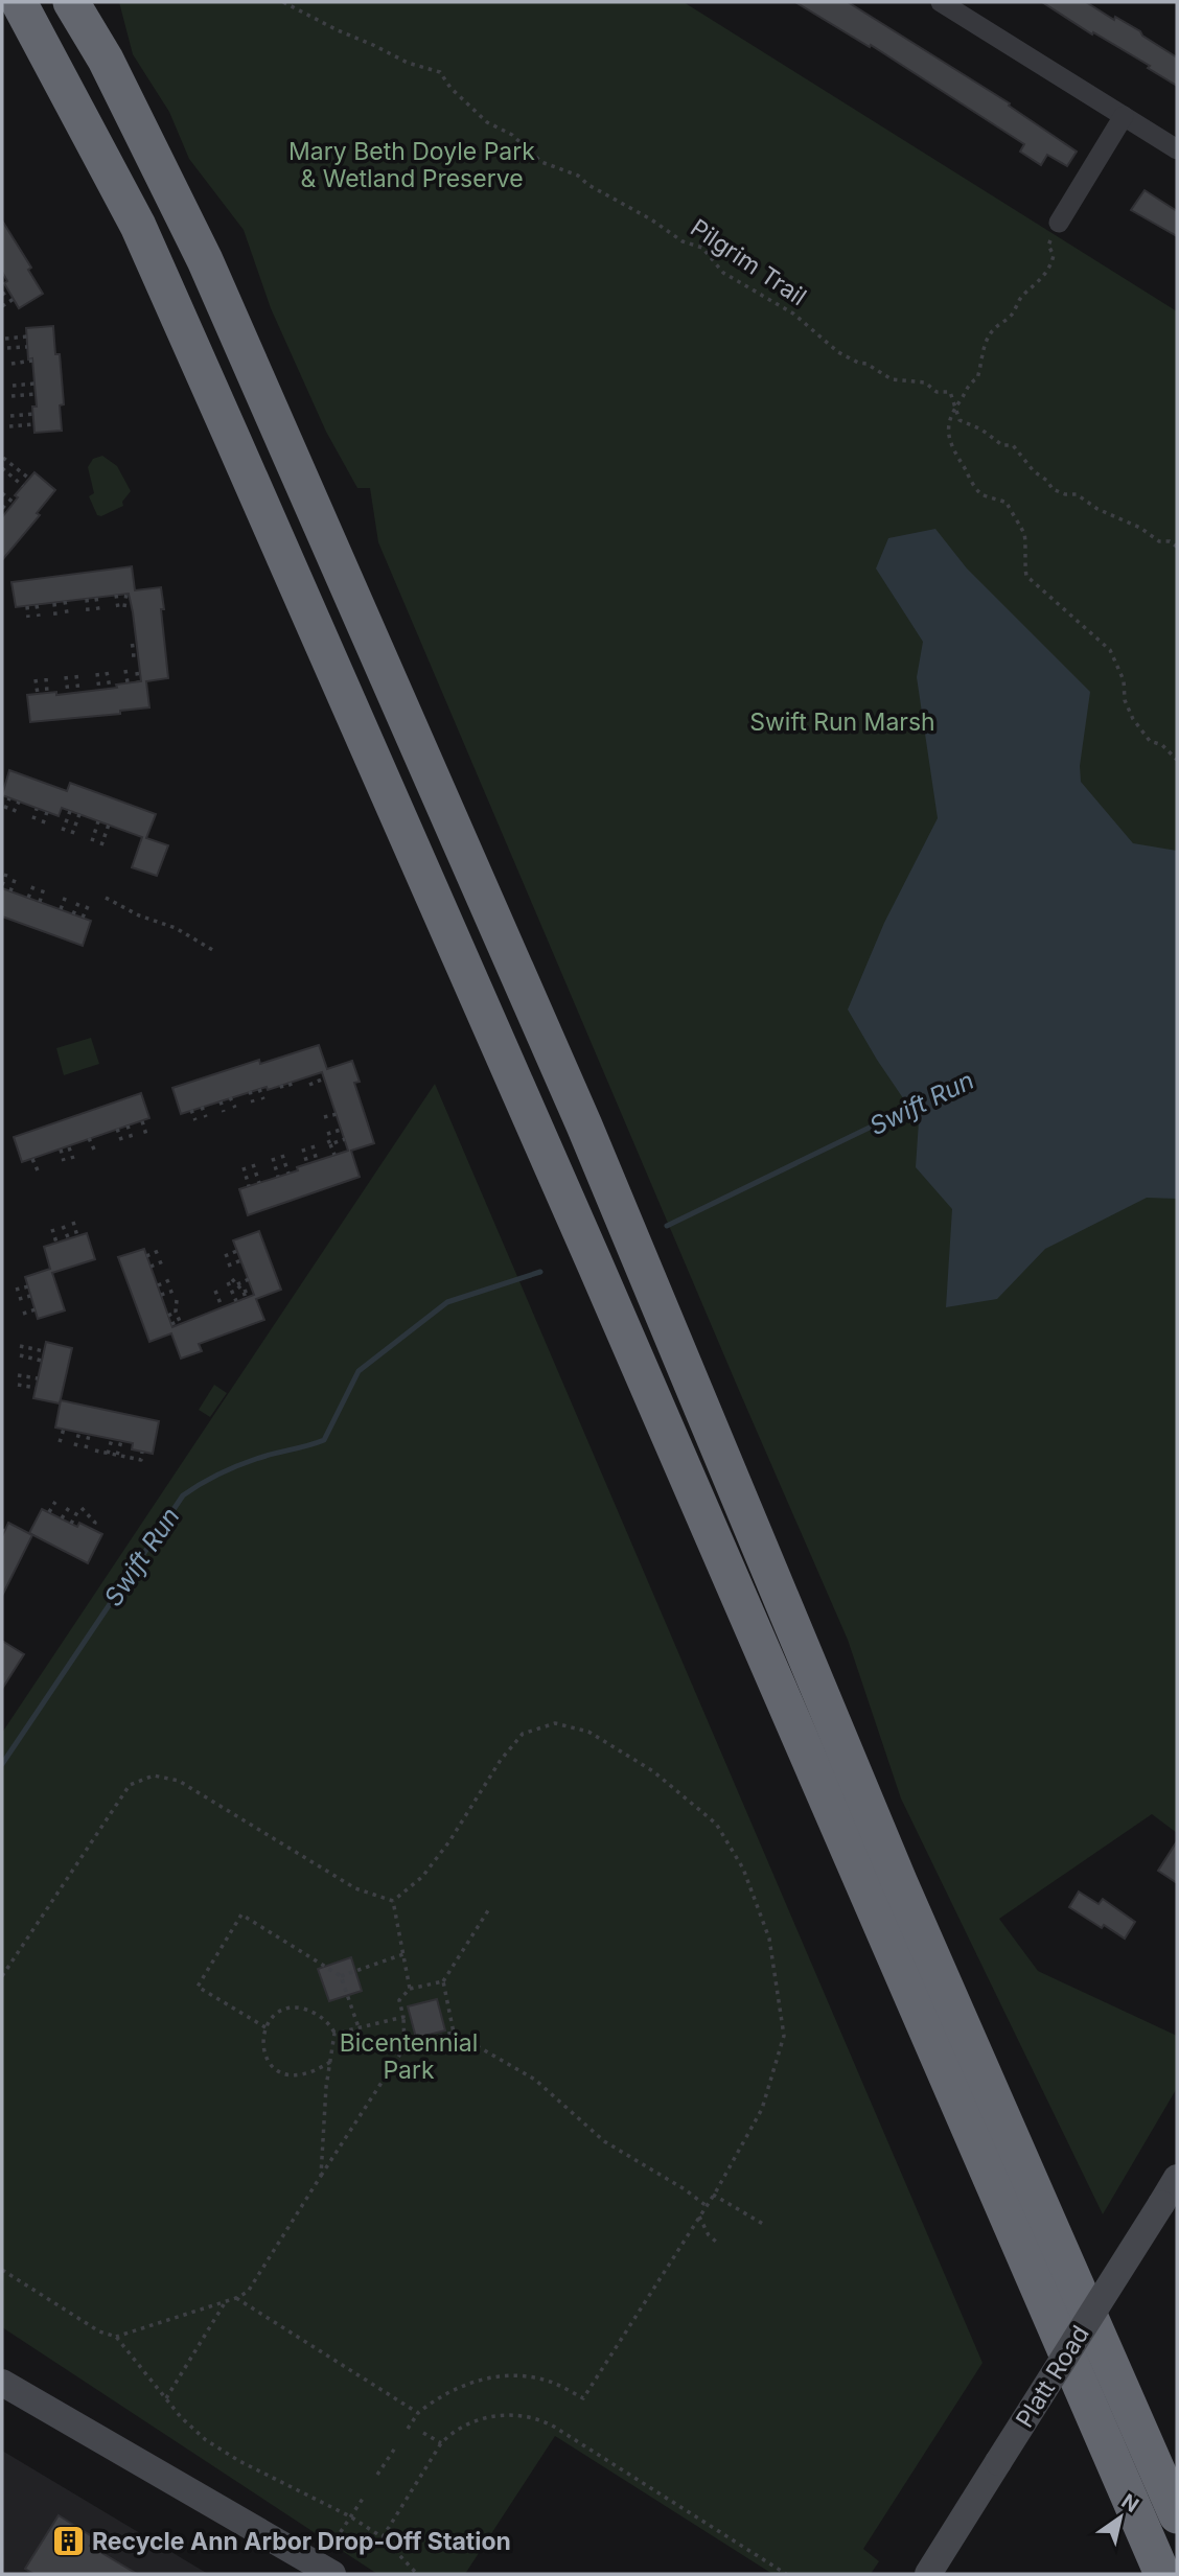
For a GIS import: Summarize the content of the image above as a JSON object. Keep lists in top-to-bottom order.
{
  "streets": {
    "main road": ["Platt Road"],
    "path": ["Pilgrim Trail"]
  },
  "water": ["Swift Run"],
  "parks": ["Mary Beth Doyle Park & Wetland Preserve", "Swift Run Marsh", "Bicentennial Park"],
  "places": {
    "building": ["Recycle Ann Arbor Drop-Off Station"]
  },
  "north": "top right"
}
